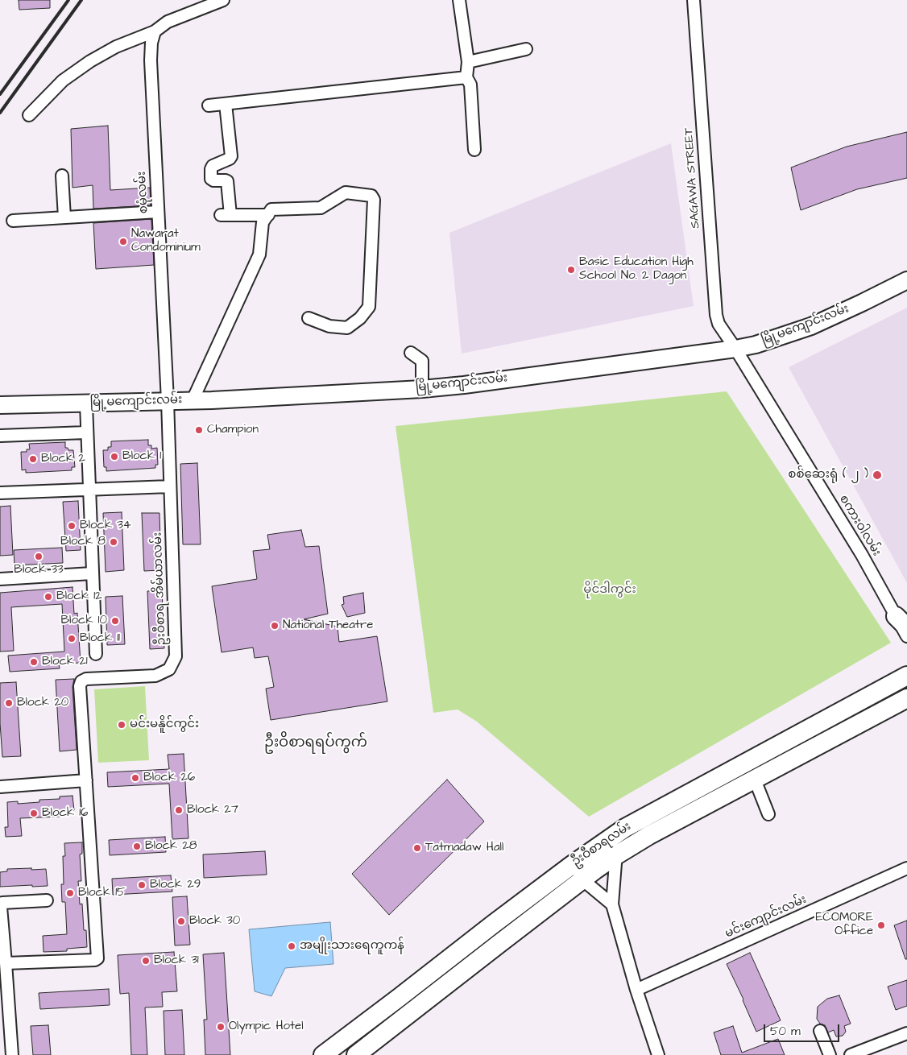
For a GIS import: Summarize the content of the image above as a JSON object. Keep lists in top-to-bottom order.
{
  "streets": {
    "main road": ["မြို့မကျောင်းလမ်း", "ဦးဝီစာရလမ်း"],
    "street": [
      "SAGAWA STREET",
      "စမုံလမ်း",
      "စကားဝါလမ်း",
      "ဦးဝီစာရ အိမ်ယာလမ်း",
      "မင်းကျောင်းလမ်း"
    ]
  },
  "crossings": [
    ["SAGAWA STREET", "မြို့မကျောင်းလမ်း"],
    ["SAGAWA STREET", "စကားဝါလမ်း"],
    ["စမုံလမ်း", "မြို့မကျောင်းလမ်း"],
    ["စမုံလမ်း", "ဦးဝီစာရ အိမ်ယာလမ်း"],
    ["မြို့မကျောင်းလမ်း", "စကားဝါလမ်း"],
    ["မြို့မကျောင်းလမ်း", "ဦးဝီစာရ အိမ်ယာလမ်း"]
  ],
  "districts": ["ဦးဝိစာရရပ်ကွက်"],
  "parks": ["မိုင်ဒါကွင်း"],
  "places": [
    "Nawarat Condominium",
    "Basic Education High School No. 2 Dagon",
    "Champion",
    "Block 1",
    "Block 2",
    "စစ်ဆေးရုံ ( ၂ )",
    "Block 34",
    "Block 8",
    "Block 33",
    "Block 12",
    "Block 10",
    "National Theatre",
    "Block 11",
    "Block 21",
    "Block 20",
    "မင်းမနိူင်ကွင်း",
    "Block 26",
    "Block 27",
    "Block 16",
    "Block 28",
    "Tatmadaw Hall",
    "Block 29",
    "Block 15",
    "Block 30",
    "ECOMORE Office",
    "အမျိုးသားရေကူကန်",
    "Block 31",
    "Olympic Hotel"
  ],
  "scale_bar": "50 m"
}
